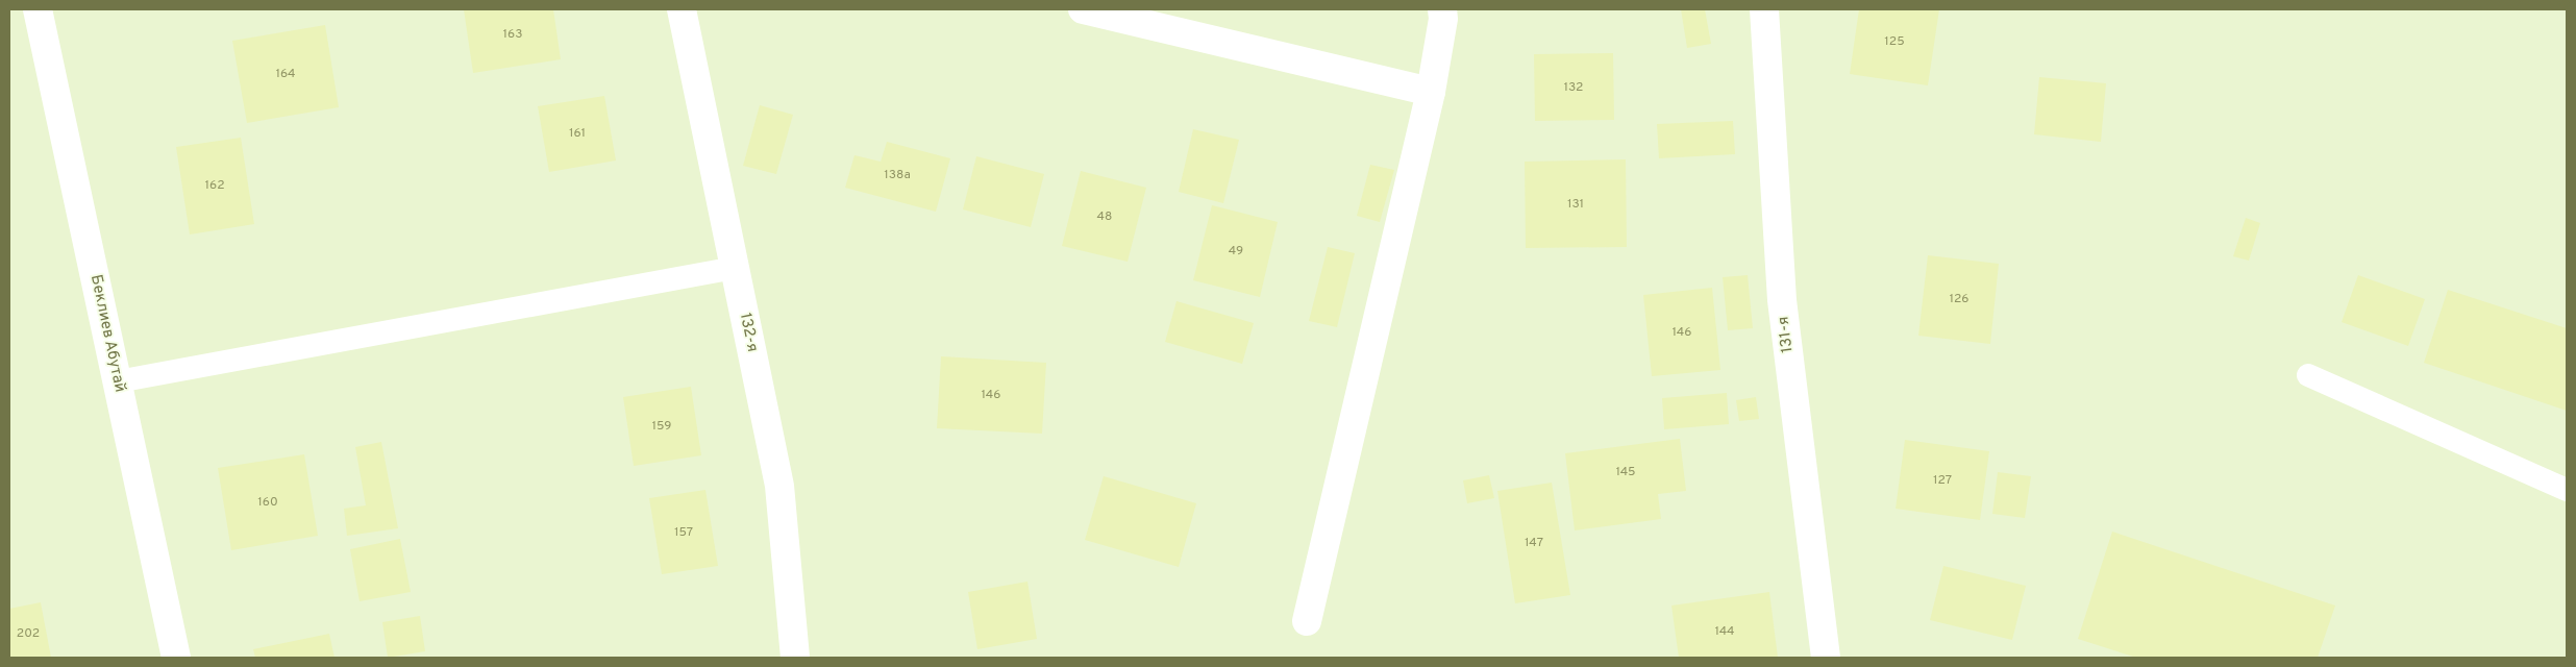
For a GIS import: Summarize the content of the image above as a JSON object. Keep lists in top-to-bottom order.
{
  "streets": {
    "street": ["132-я", "Беклиев Абутай", "131-я"]
  },
  "house_numbers": [
    "163",
    "125",
    "164",
    "132",
    "161",
    "138а",
    "162",
    "131",
    "48",
    "49",
    "126",
    "146",
    "146",
    "159",
    "145",
    "127",
    "160",
    "157",
    "147",
    "144",
    "202"
  ]
}
